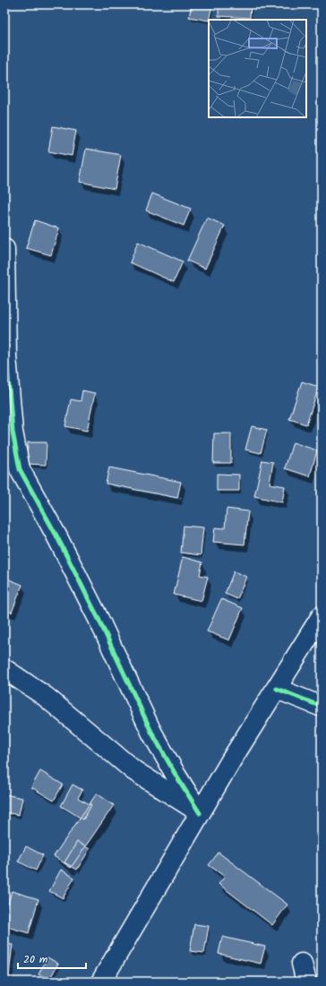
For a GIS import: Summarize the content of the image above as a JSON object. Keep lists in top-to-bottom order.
{
  "scale_bar": "20 m"
}
